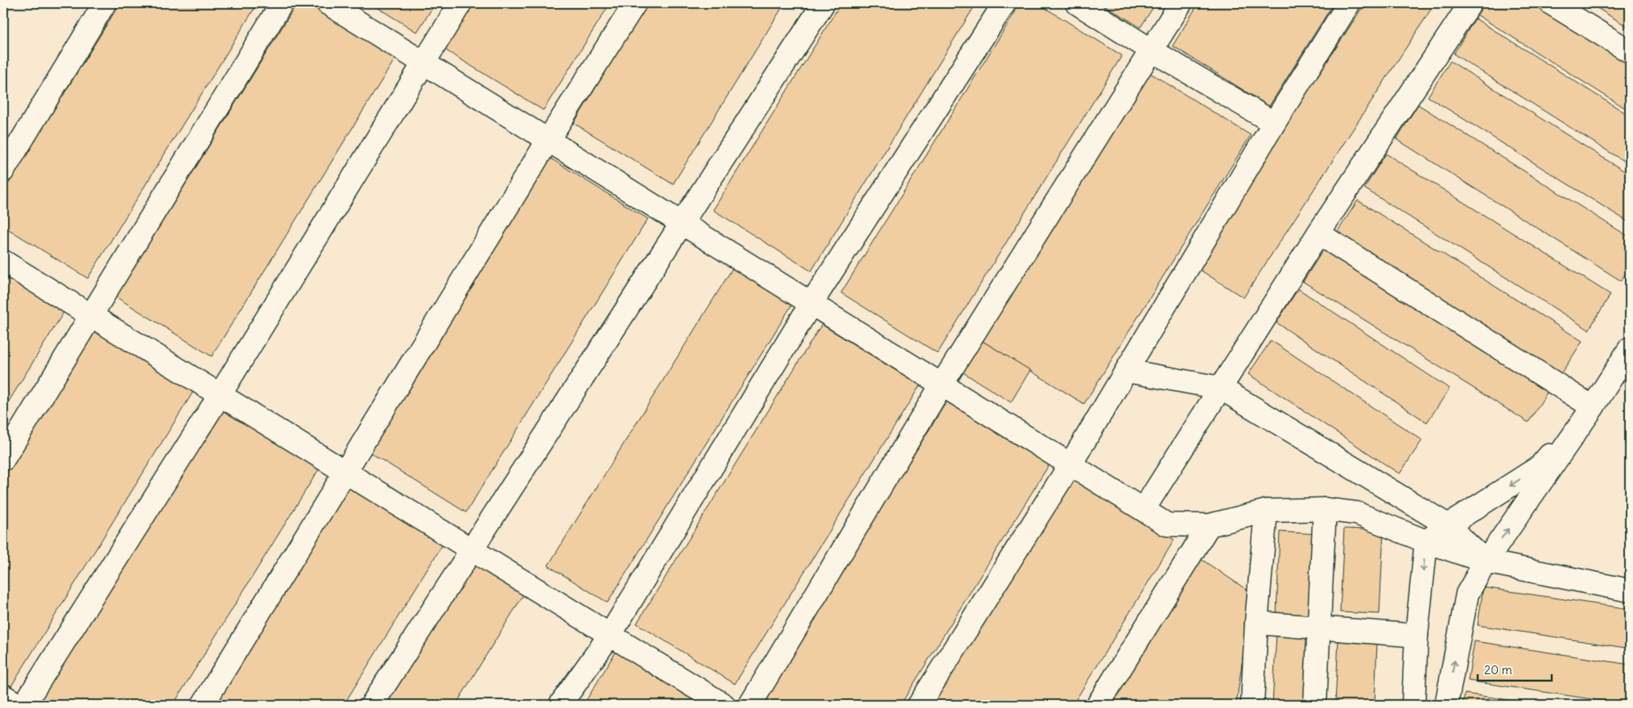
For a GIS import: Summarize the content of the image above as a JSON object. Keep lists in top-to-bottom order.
{
  "scale_bar": "20 m"
}
